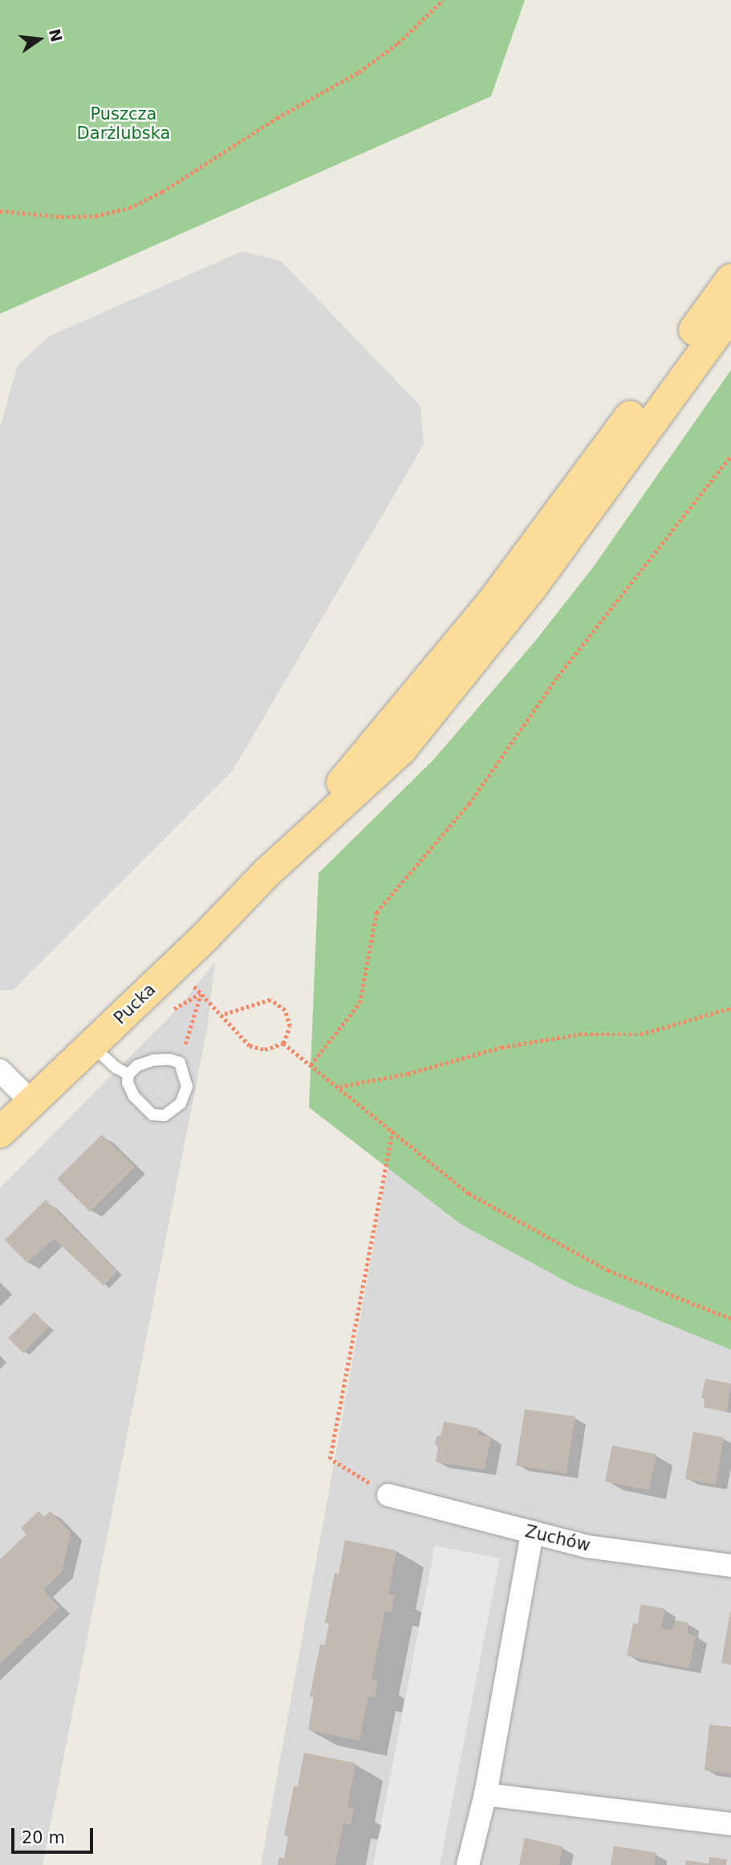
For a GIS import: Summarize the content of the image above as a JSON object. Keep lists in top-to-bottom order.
{
  "streets": {
    "main road": ["Pucka"],
    "street": ["Zuchów"]
  },
  "parks": ["Puszcza Darżlubska"],
  "scale_bar": "20 m",
  "north": "right"
}
